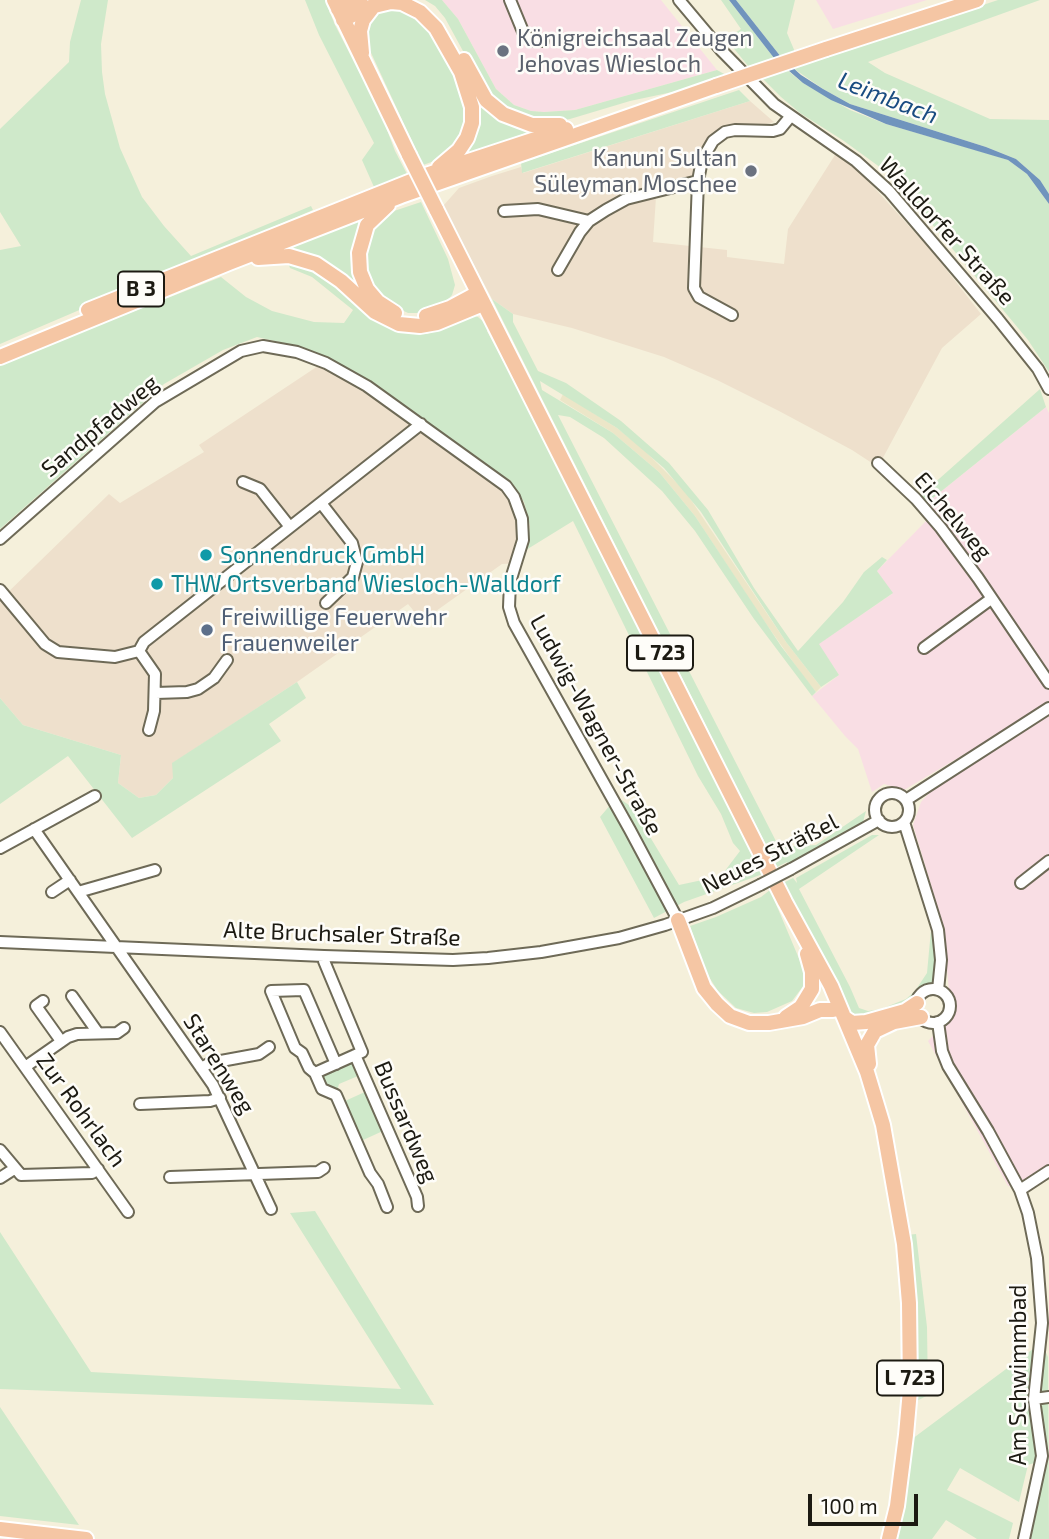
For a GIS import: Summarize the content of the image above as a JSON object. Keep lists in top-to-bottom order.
{
  "streets": {
    "main road": ["B 3", "L 723"],
    "street": [
      "Walldorfer Straße",
      "Sandpfadweg",
      "Eichelweg",
      "Ludwig-Wagner-Straße",
      "Neues Sträßel",
      "Alte Bruchsaler Straße",
      "Starenweg",
      "Zur Rohrlach",
      "Bussardweg",
      "Am Schwimmbad"
    ]
  },
  "crossings": [
    ["Sandpfadweg", "Ludwig-Wagner-Straße"],
    ["Ludwig-Wagner-Straße", "Neues Sträßel"],
    ["Ludwig-Wagner-Straße", "Alte Bruchsaler Straße"],
    ["Neues Sträßel", "Alte Bruchsaler Straße"],
    ["Alte Bruchsaler Straße", "Starenweg"],
    ["Alte Bruchsaler Straße", "Bussardweg"]
  ],
  "water": ["Leimbach"],
  "places": [
    "Königreichsaal Zeugen Jehovas Wiesloch",
    "Kanuni Sultan Süleyman Moschee",
    "Sonnendruck GmbH",
    "THW Ortsverband Wiesloch-Walldorf",
    "Freiwillige Feuerwehr Frauenweiler"
  ],
  "scale_bar": "100 m"
}
